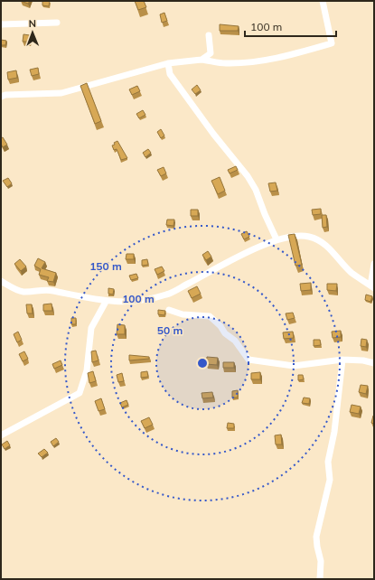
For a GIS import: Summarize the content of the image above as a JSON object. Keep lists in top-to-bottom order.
{
  "scale_bar": "100 m",
  "north": "top",
  "rings": ["150 m", "100 m", "50 m"]
}
